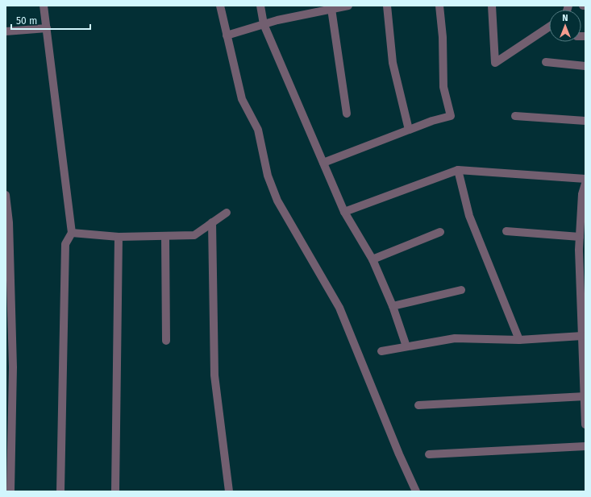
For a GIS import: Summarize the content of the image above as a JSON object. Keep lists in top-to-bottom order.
{
  "scale_bar": "50 m",
  "north": "top"
}
